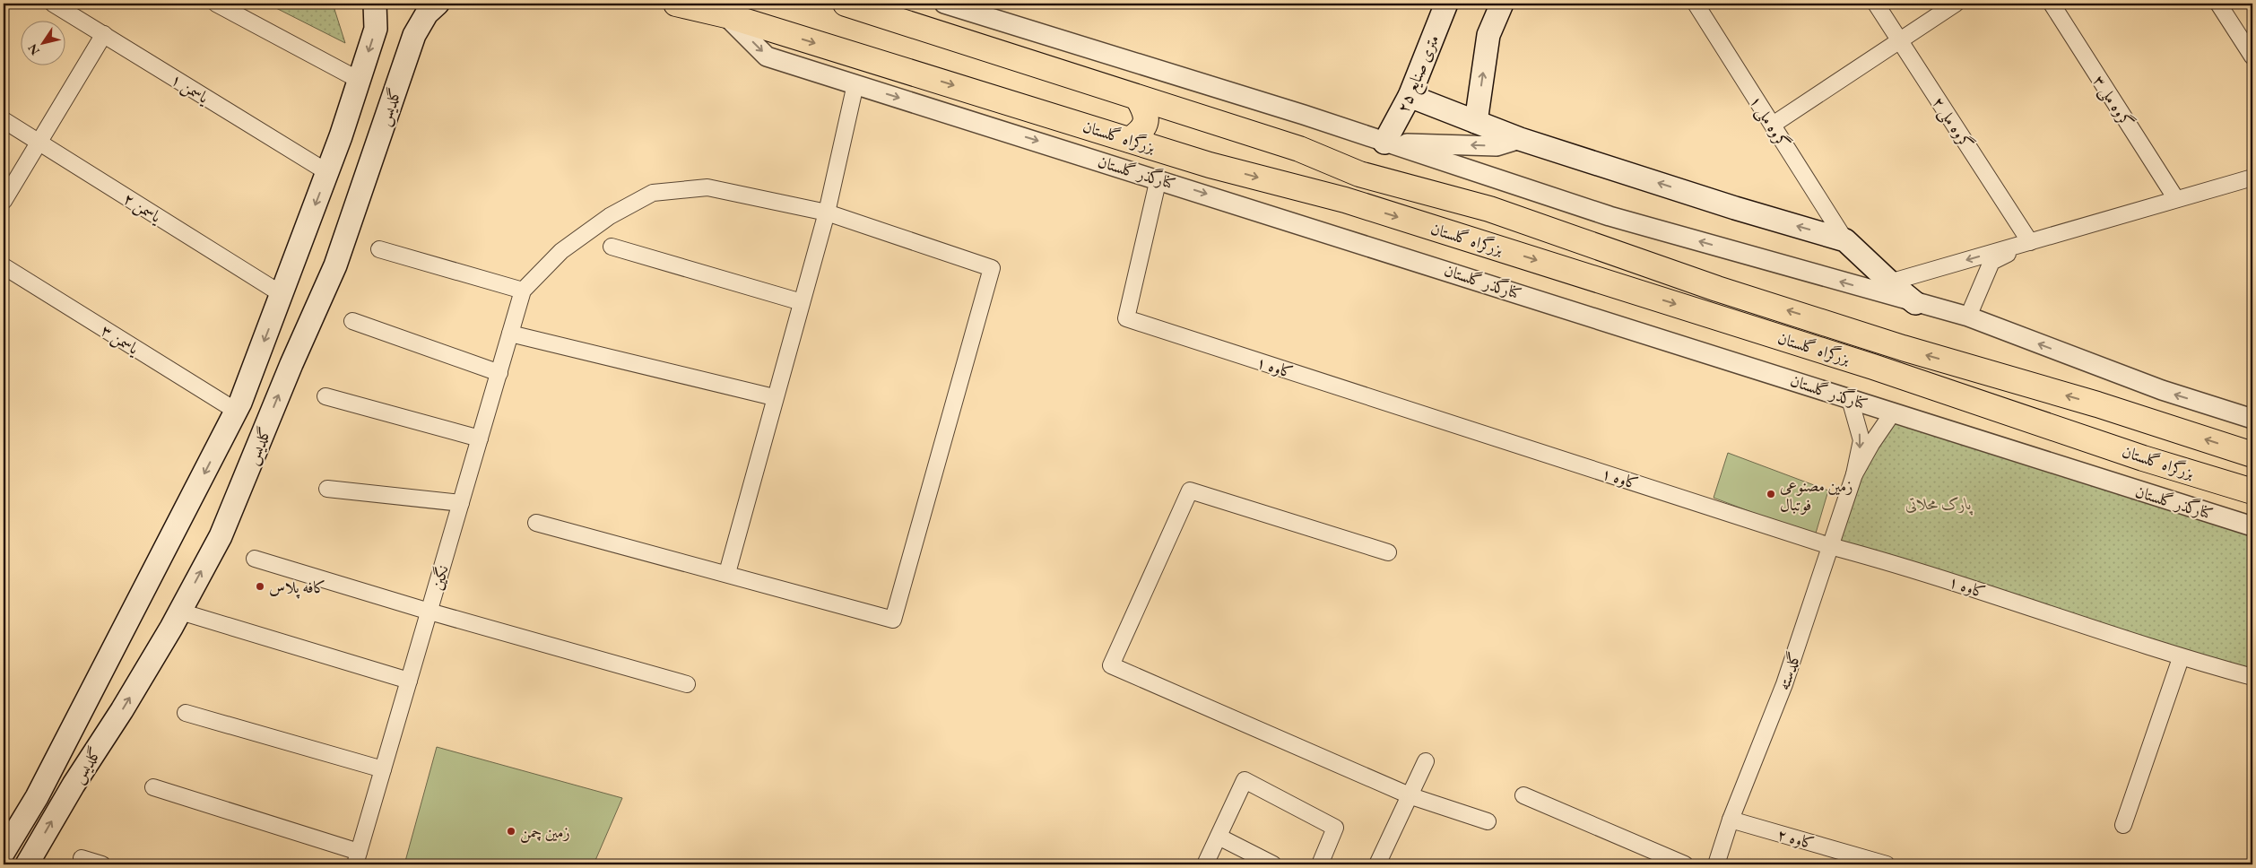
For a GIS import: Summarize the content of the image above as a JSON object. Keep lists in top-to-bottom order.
{
  "streets": {
    "highway": ["بزرگراه گلستان"],
    "main road": ["۲۵ متری صنایع", "گلدیس"],
    "street": [
      "یاسمن ۱",
      "گروه ملی ۳",
      "گروه ملی ۱",
      "گروه ملی ۲",
      "کنارگذر گلستان",
      "یاسمن ۲",
      "یاسمن ۳",
      "کاوه ۱",
      "نگین",
      "گلدسته",
      "کاوه ۲"
    ]
  },
  "crossings": [
    ["یاسمن ۱", "گلدیس"],
    ["گلدیس", "یاسمن ۲"],
    ["گلدیس", "یاسمن ۳"],
    ["بزرگراه گلستان", "کنارگذر گلستان"],
    ["کنارگذر گلستان", "کاوه ۱"],
    ["کاوه ۱", "گلدسته"],
    ["گلدسته", "کاوه ۲"]
  ],
  "parks": ["پارک محلاتی"],
  "places": ["زمین مصنوعی فوتبال", "کافه پلاس", "زمین چمن"],
  "north": "bottom left"
}
